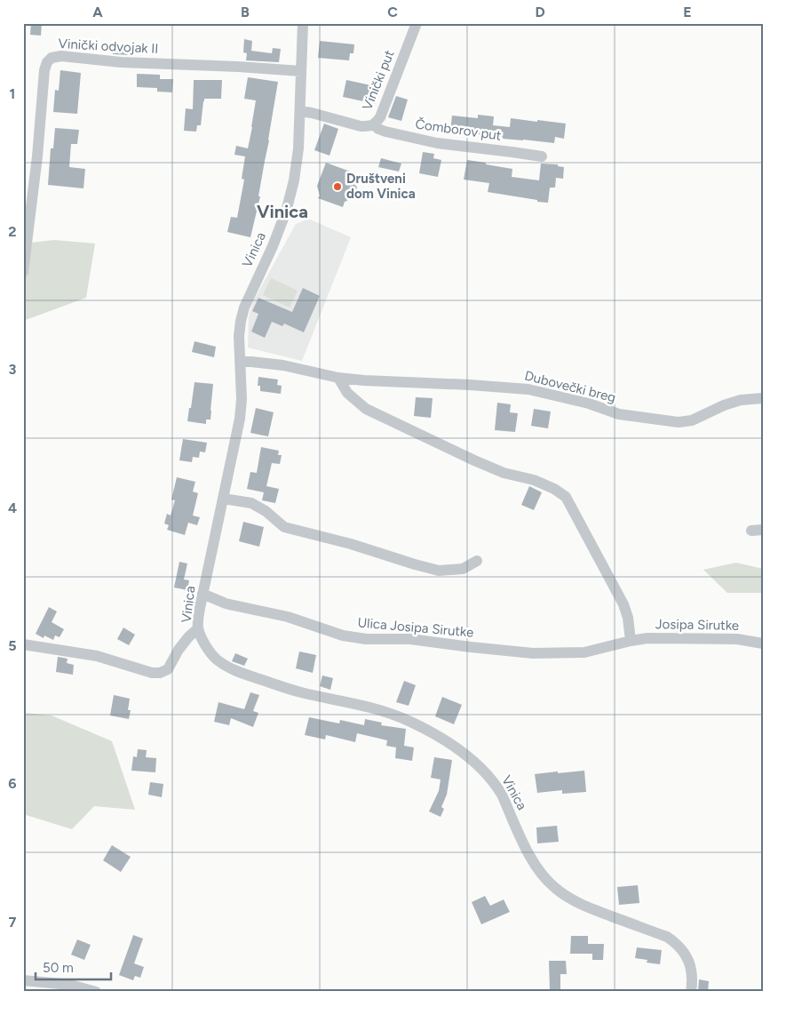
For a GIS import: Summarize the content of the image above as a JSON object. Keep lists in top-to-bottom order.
{
  "streets": {
    "street": [
      "Vinički odvojak II",
      "Vinički put",
      "Čomborov put",
      "Vinica",
      "Dubovečki breg",
      "Josipa Sirutke",
      "Ulica Josipa Sirutke"
    ]
  },
  "crossings": [
    ["Vinički odvojak II", "Vinica"],
    ["Vinički put", "Čomborov put"],
    ["Vinički put", "Vinica"],
    ["Vinica", "Dubovečki breg"],
    ["Vinica", "Ulica Josipa Sirutke"],
    ["Josipa Sirutke", "Ulica Josipa Sirutke"]
  ],
  "districts": ["Vinica"],
  "places": ["Društveni dom Vinica"],
  "scale_bar": "50 m",
  "grid": {
    "columns": [
      "A",
      "B",
      "C",
      "D",
      "E"
    ],
    "rows": [
      "1",
      "2",
      "3",
      "4",
      "5",
      "6",
      "7"
    ]
  }
}
